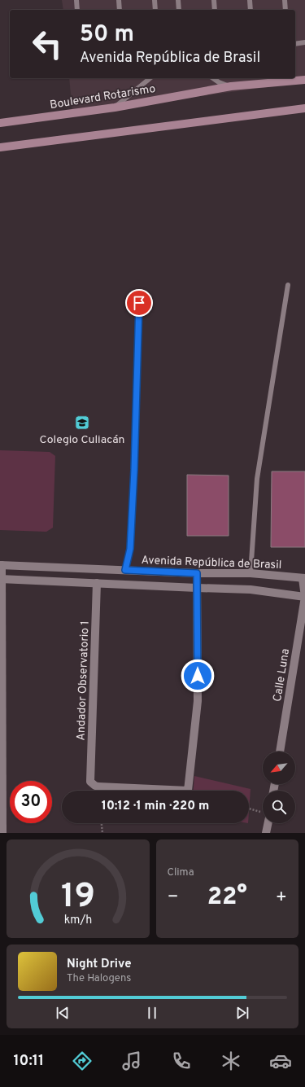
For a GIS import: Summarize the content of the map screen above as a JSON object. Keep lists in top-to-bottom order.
{
  "streets": {
    "street": [
      "Boulevard Rotarismo",
      "Avenida República de Brasil",
      "Calle Luna",
      "Andador Observatorio 1"
    ]
  },
  "crossings": [
    ["Avenida República de Brasil", "Calle Luna"]
  ],
  "places": {
    "school or university": ["Colegio Culiacán"]
  },
  "north": "bottom left",
  "page": {
    "turn": ["50 m", "Avenida República de Brasil"],
    "limit": "30",
    "trip": "10:12 · 1 min · 220 m",
    "tile": "Clima",
    "heat": ["−", "22°", "+"],
    "song": ["Night Drive", "The Halogens"],
    "tabs": "10:11",
    "gauge": ["19", "km/h"]
  }
}
